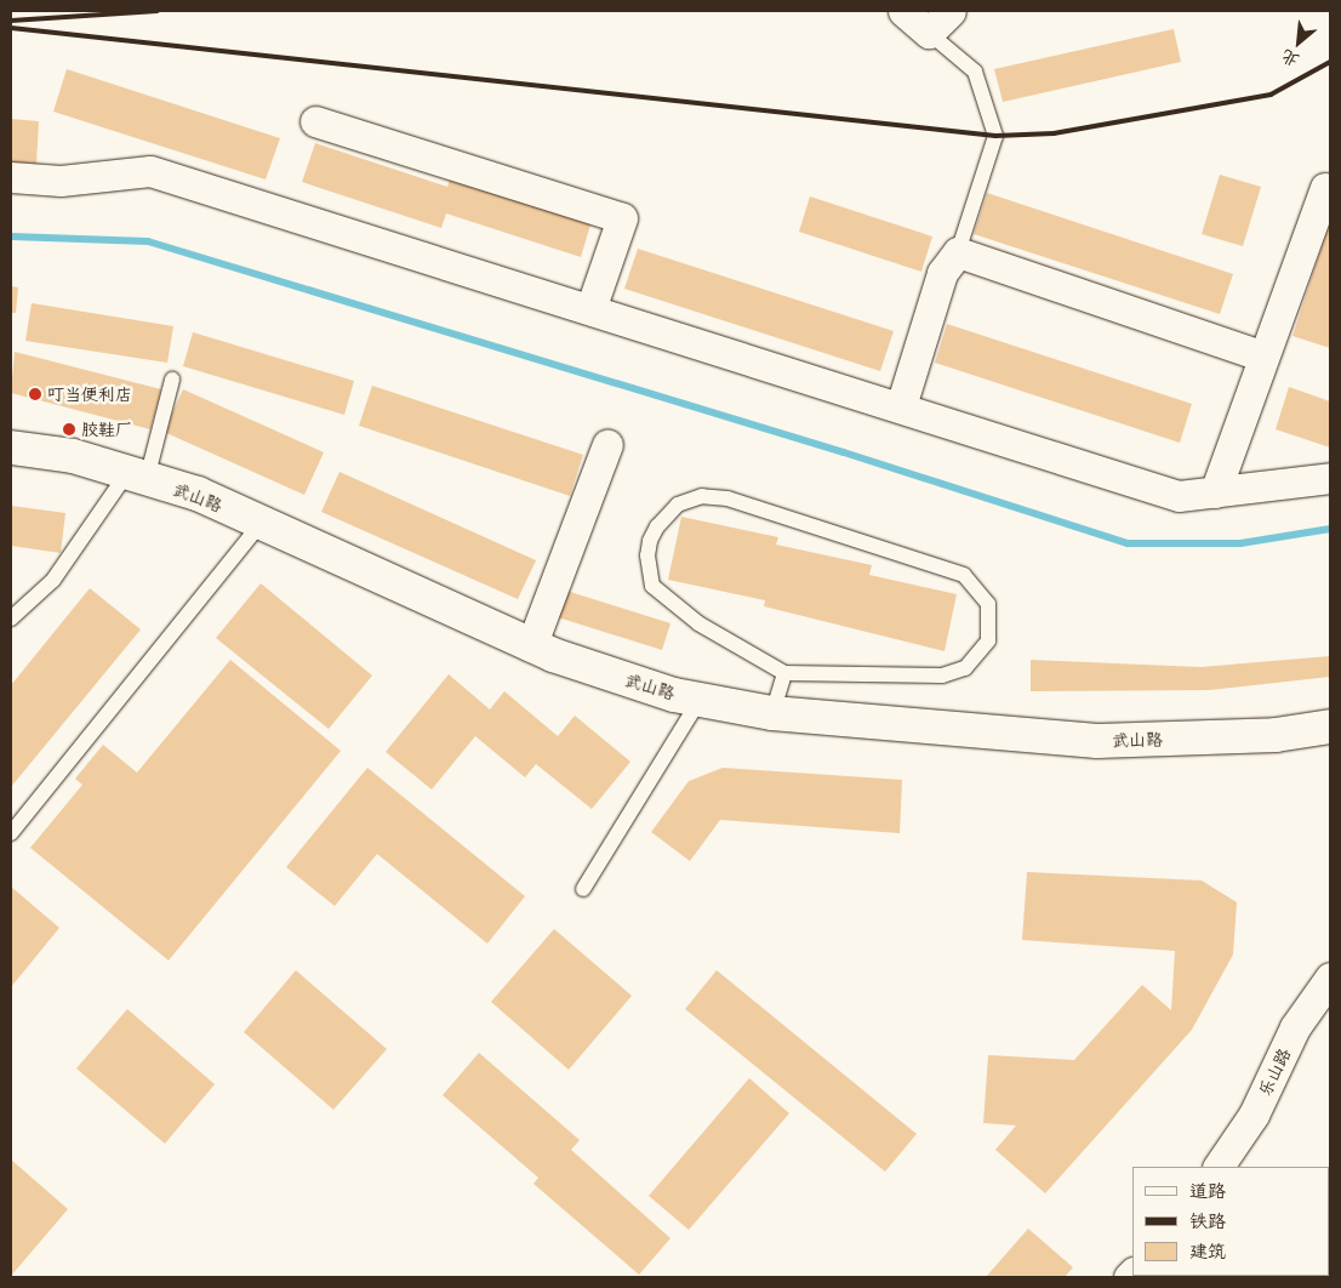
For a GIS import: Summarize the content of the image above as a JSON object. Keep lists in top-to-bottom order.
{
  "streets": {
    "main road": ["武山路"],
    "street": ["乐山路"]
  },
  "places": ["叮当便利店", "胶鞋厂"],
  "legend": ["道路", "铁路", "建筑"],
  "north": "bottom left"
}
